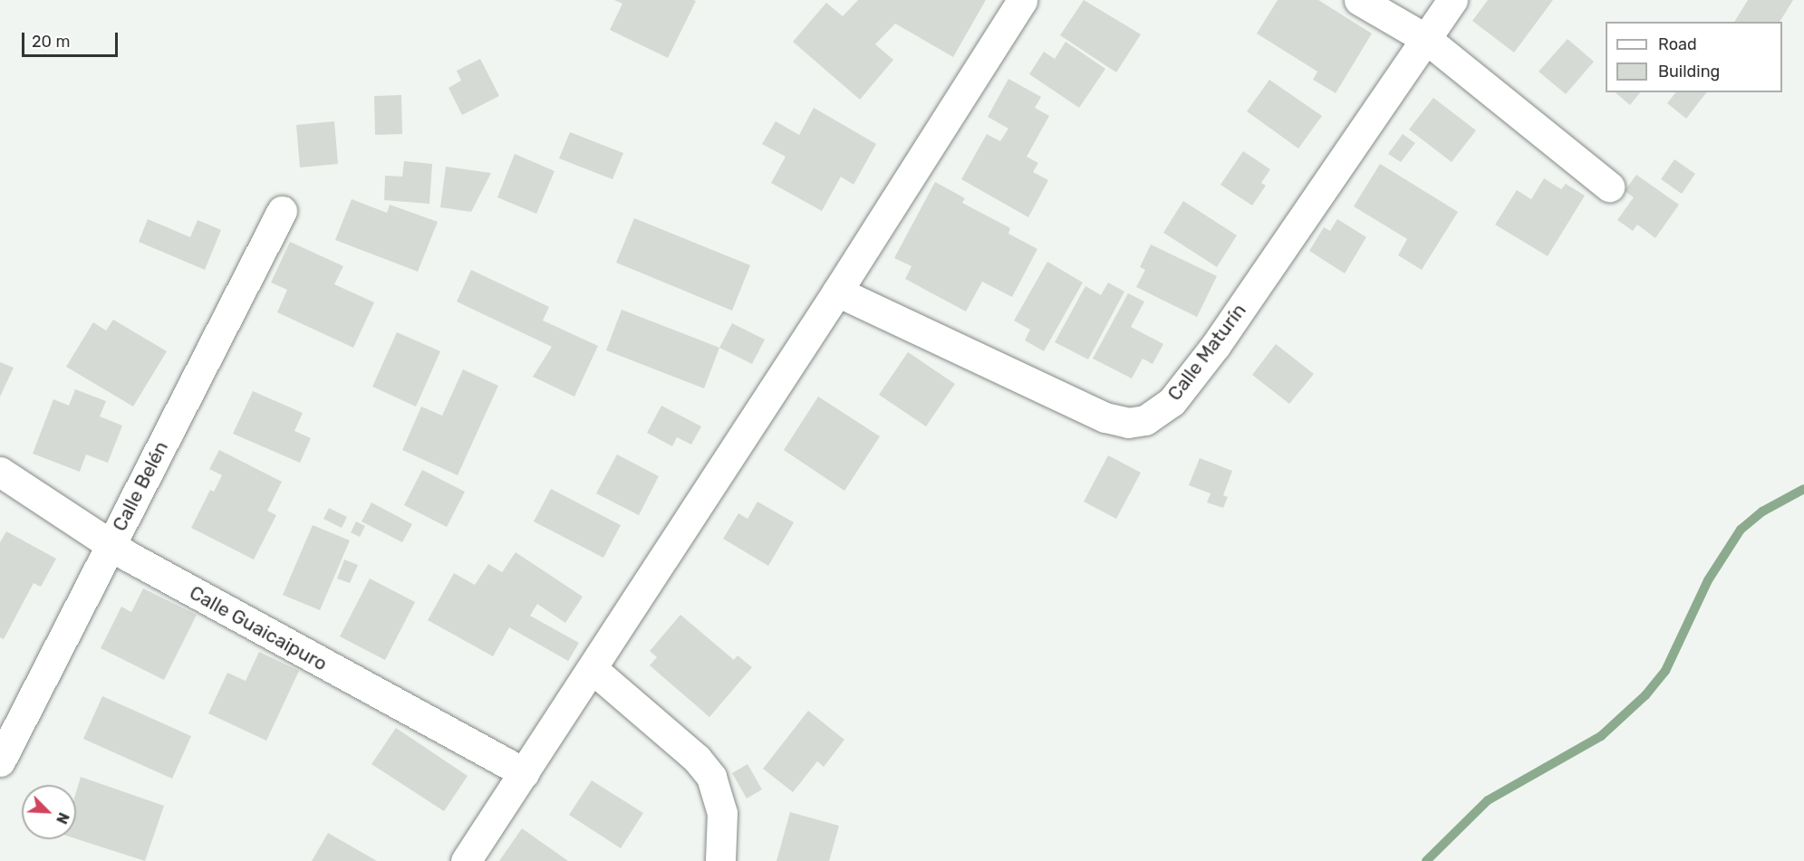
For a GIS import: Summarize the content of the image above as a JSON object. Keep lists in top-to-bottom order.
{
  "streets": {
    "street": ["Calle Maturín", "Calle Belén", "Calle Guaicaipuro"]
  },
  "crossings": [
    ["Calle Belén", "Calle Guaicaipuro"]
  ],
  "legend": ["Road", "Building"],
  "scale_bar": "20 m",
  "north": "bottom right"
}
